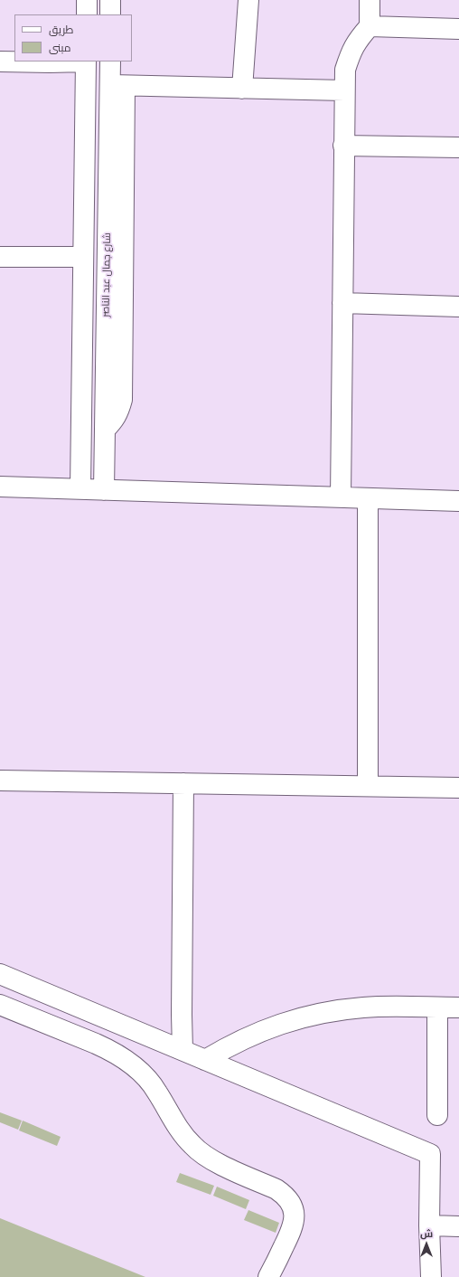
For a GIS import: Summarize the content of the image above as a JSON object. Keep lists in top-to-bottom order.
{
  "legend": ["طريق", "مبنى"],
  "north": "top"
}
